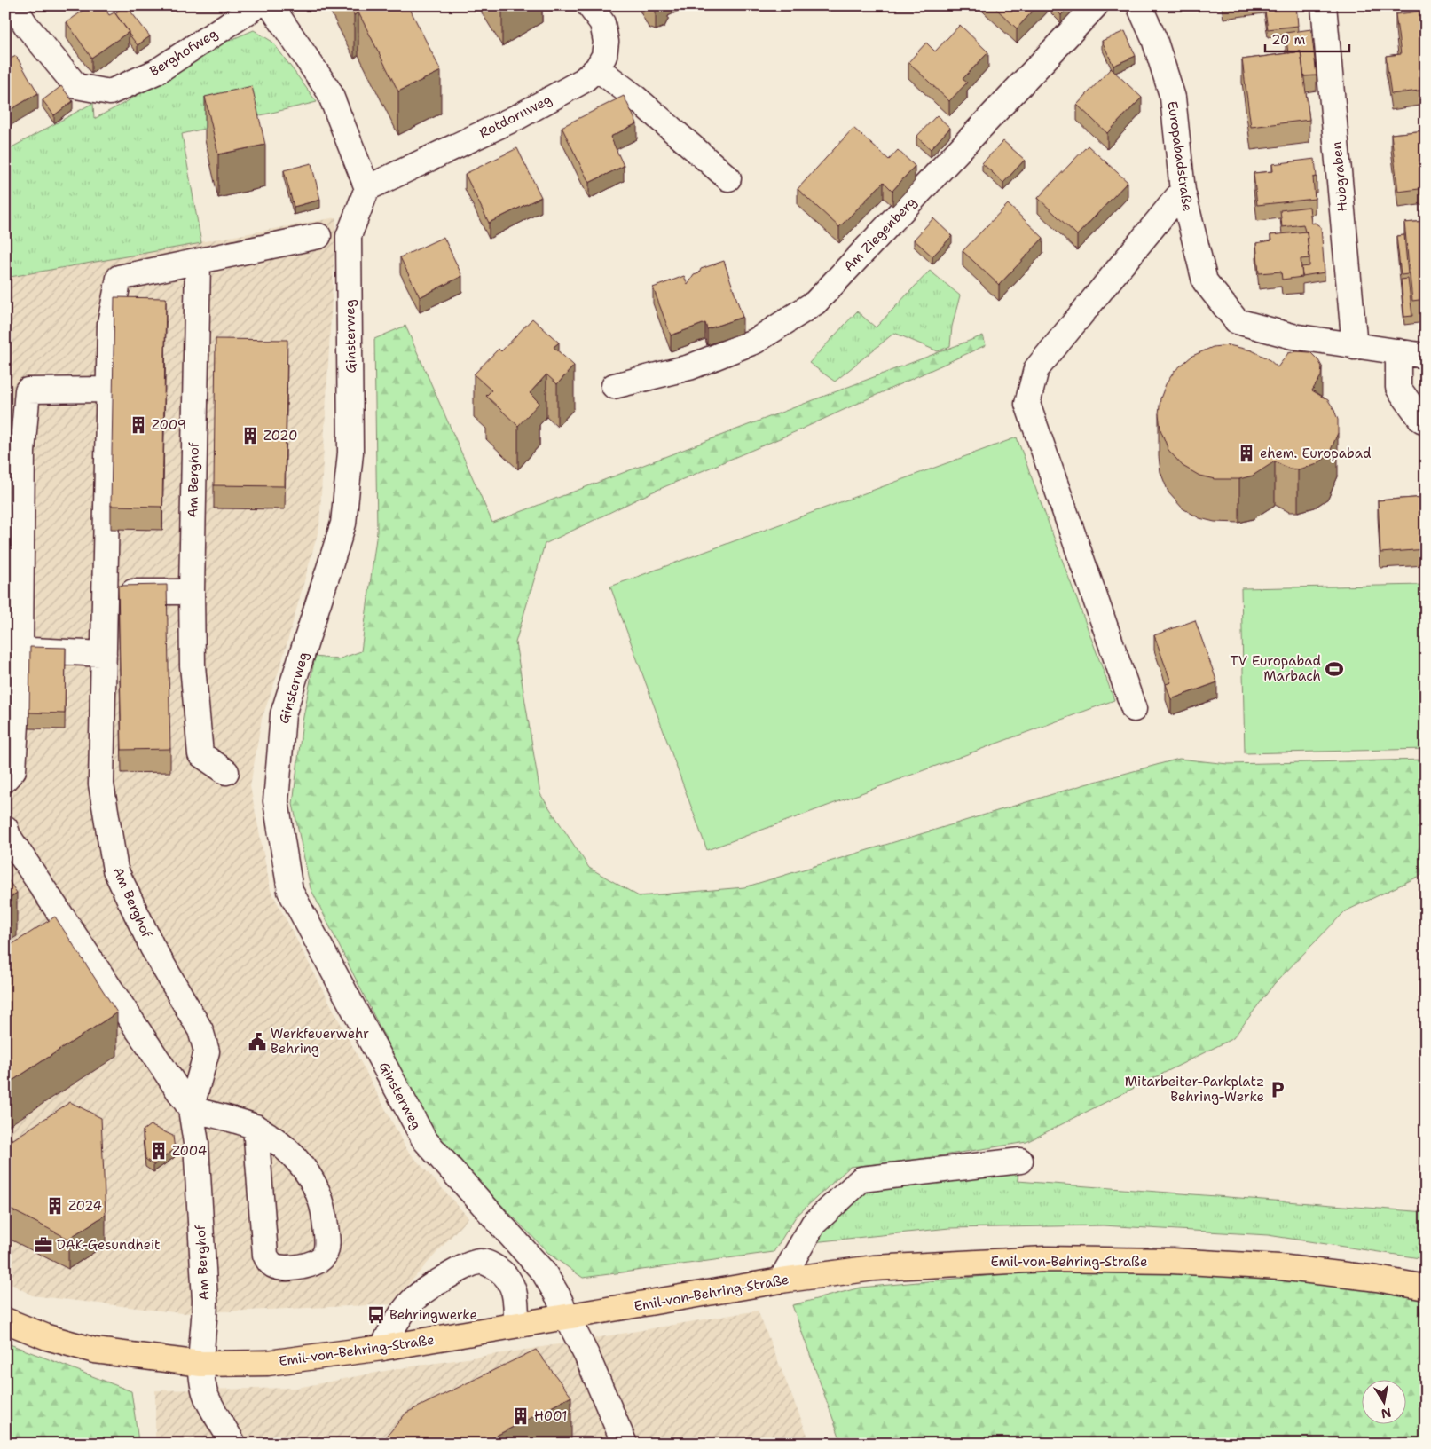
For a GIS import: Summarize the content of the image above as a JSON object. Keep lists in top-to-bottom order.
{
  "streets": {
    "main road": ["Emil-von-Behring-Straße"],
    "street": [
      "Berghofweg",
      "Rotdornweg",
      "Europabadstraße",
      "Hubgraben",
      "Am Ziegenberg",
      "Ginsterweg",
      "Am Berghof"
    ]
  },
  "crossings": [
    ["Rotdornweg", "Ginsterweg"],
    ["Europabadstraße", "Hubgraben"],
    ["Ginsterweg", "Emil-von-Behring-Straße"],
    ["Am Berghof", "Emil-von-Behring-Straße"]
  ],
  "places": {
    "building": [
      "Z009",
      "Z020",
      "ehem. Europabad",
      "Z004",
      "Z024",
      "H001"
    ],
    "sports": ["TV Europabad Marbach"],
    "public building": ["Werkfeuerwehr Behring"],
    "parking": ["Mitarbeiter-Parkplatz Behring-Werke"],
    "office": ["DAK-Gesundheit"],
    "bus stop": ["Behringwerke"]
  },
  "scale_bar": "20 m",
  "north": "bottom"
}
